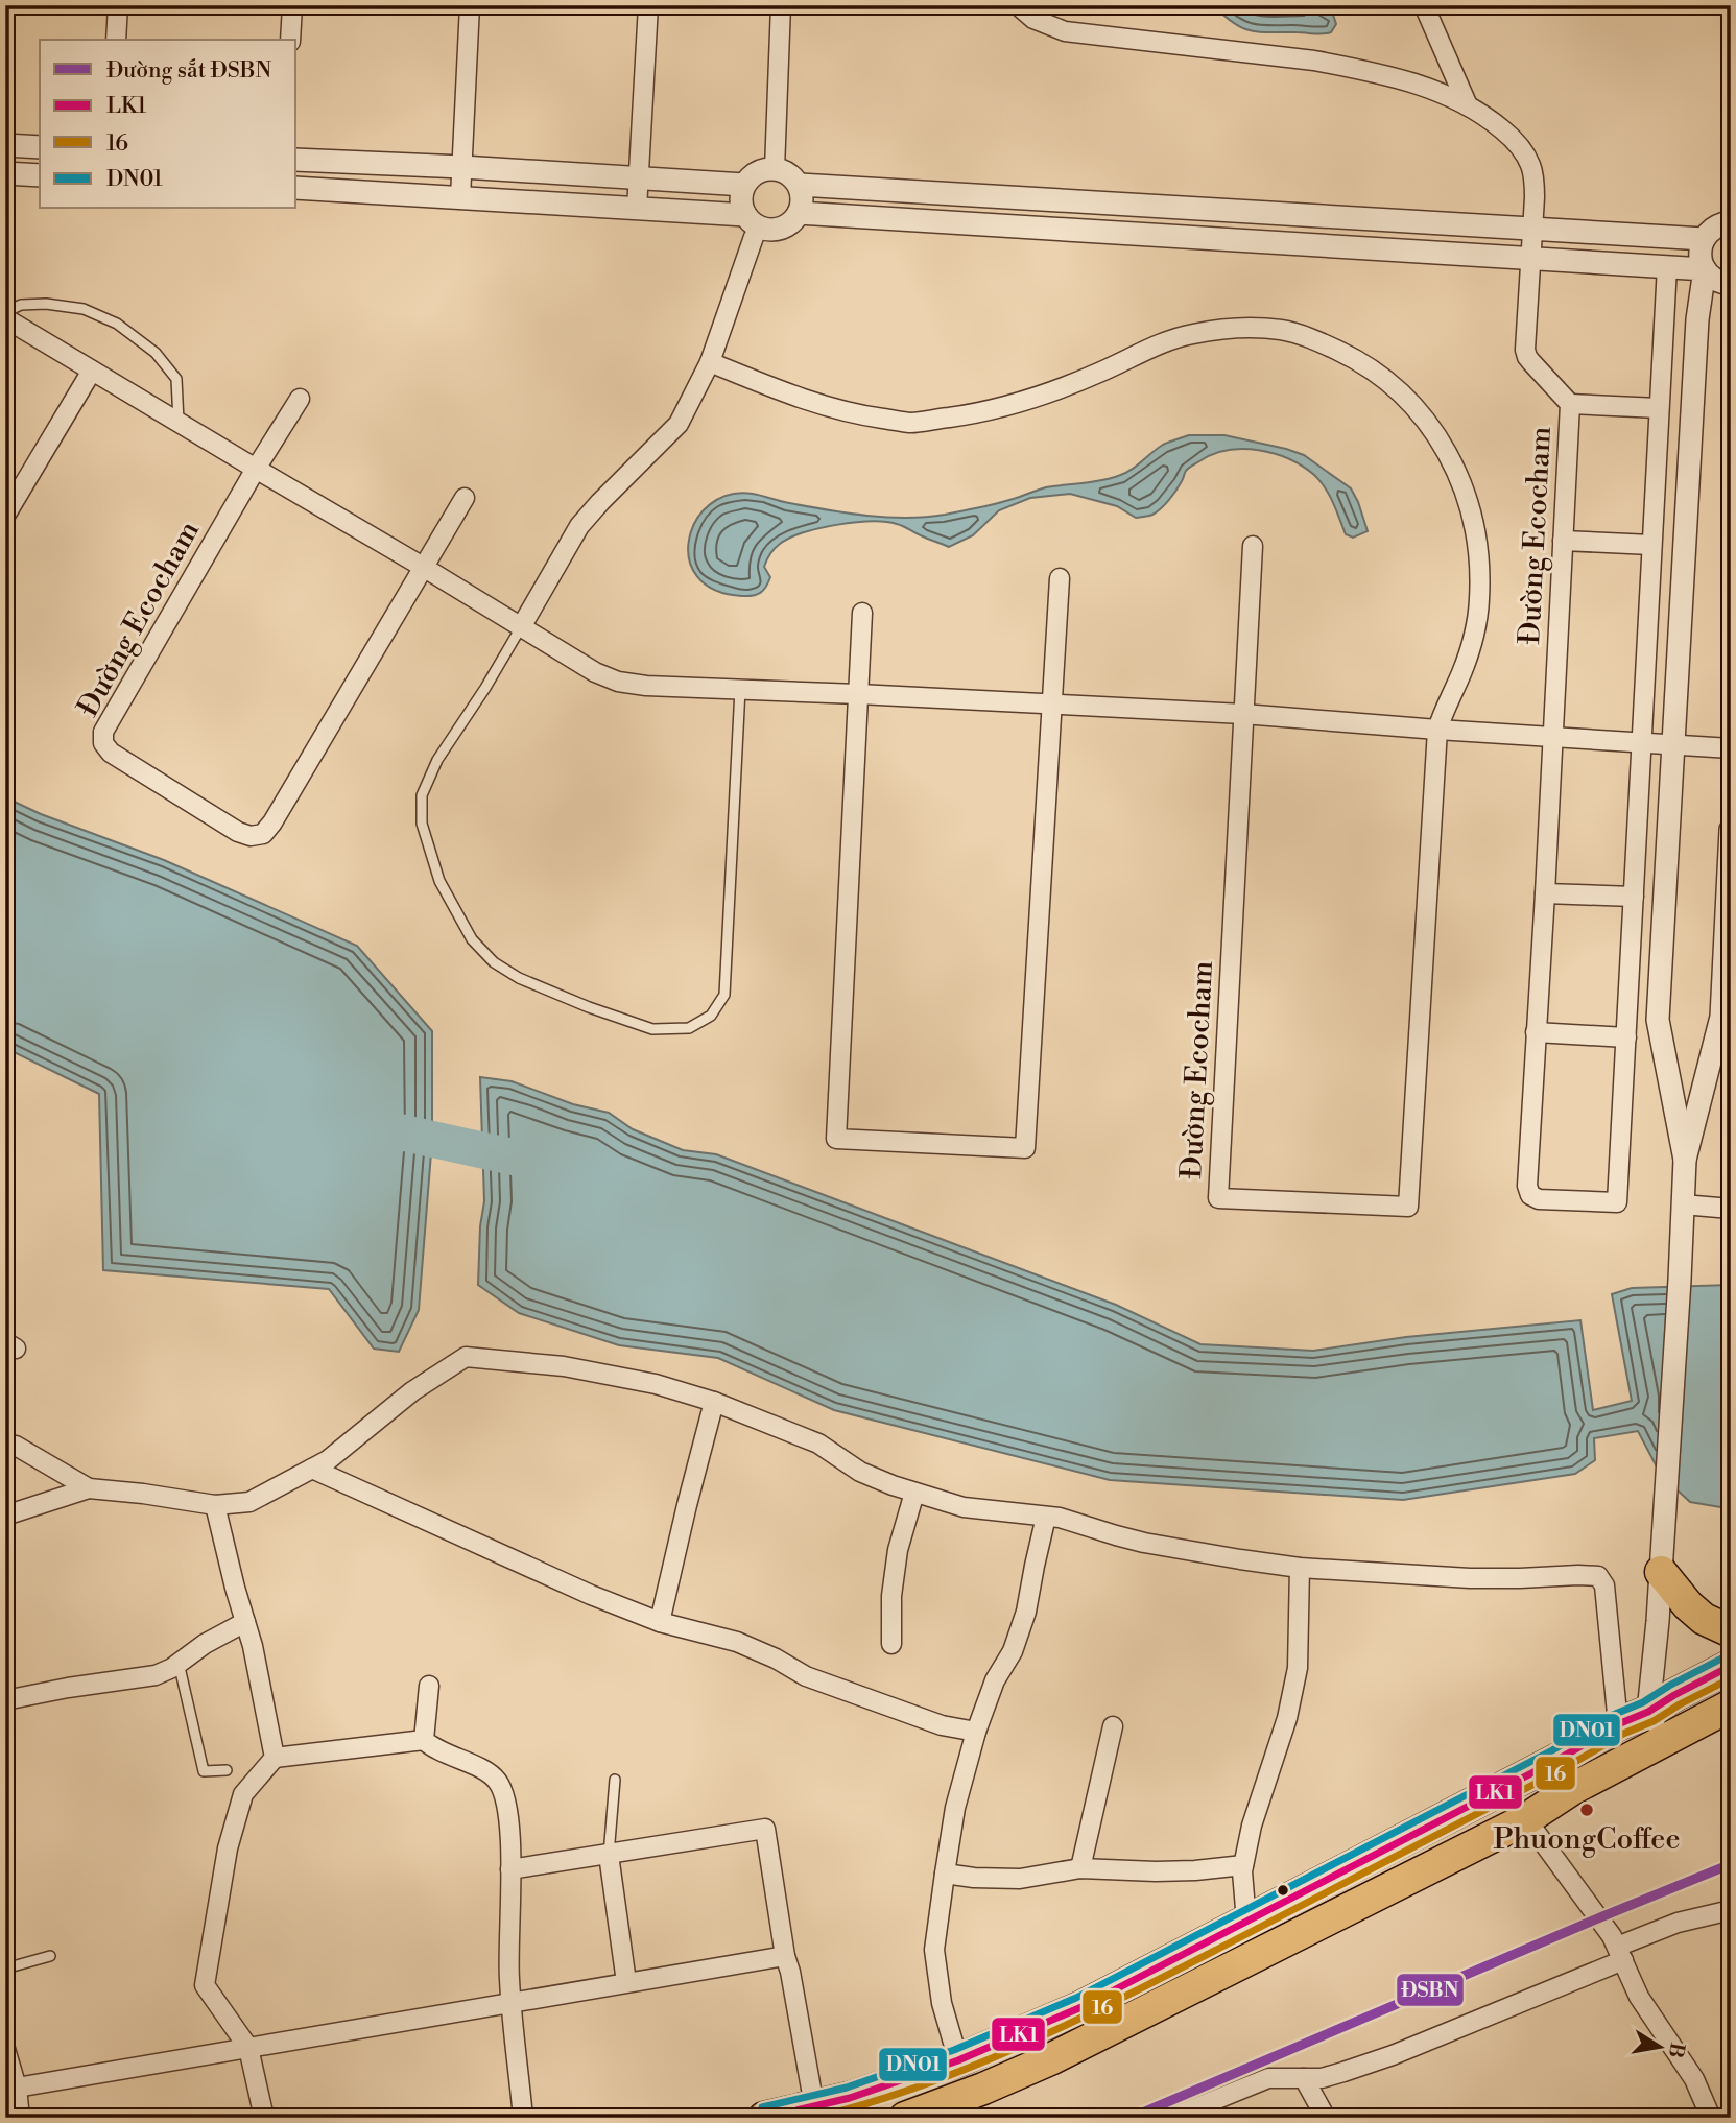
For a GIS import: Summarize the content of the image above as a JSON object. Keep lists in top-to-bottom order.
{
  "streets": {
    "street": ["Đường Ecocham"]
  },
  "places": ["PhuongCoffee"],
  "lines": [
    "transit line DN01",
    "transit line LK1",
    "transit line 16",
    "rail line ĐSBN"
  ],
  "legend": [
    "Đường sắt ĐSBN",
    "LK1",
    "16",
    "DN01"
  ],
  "north": "right"
}
